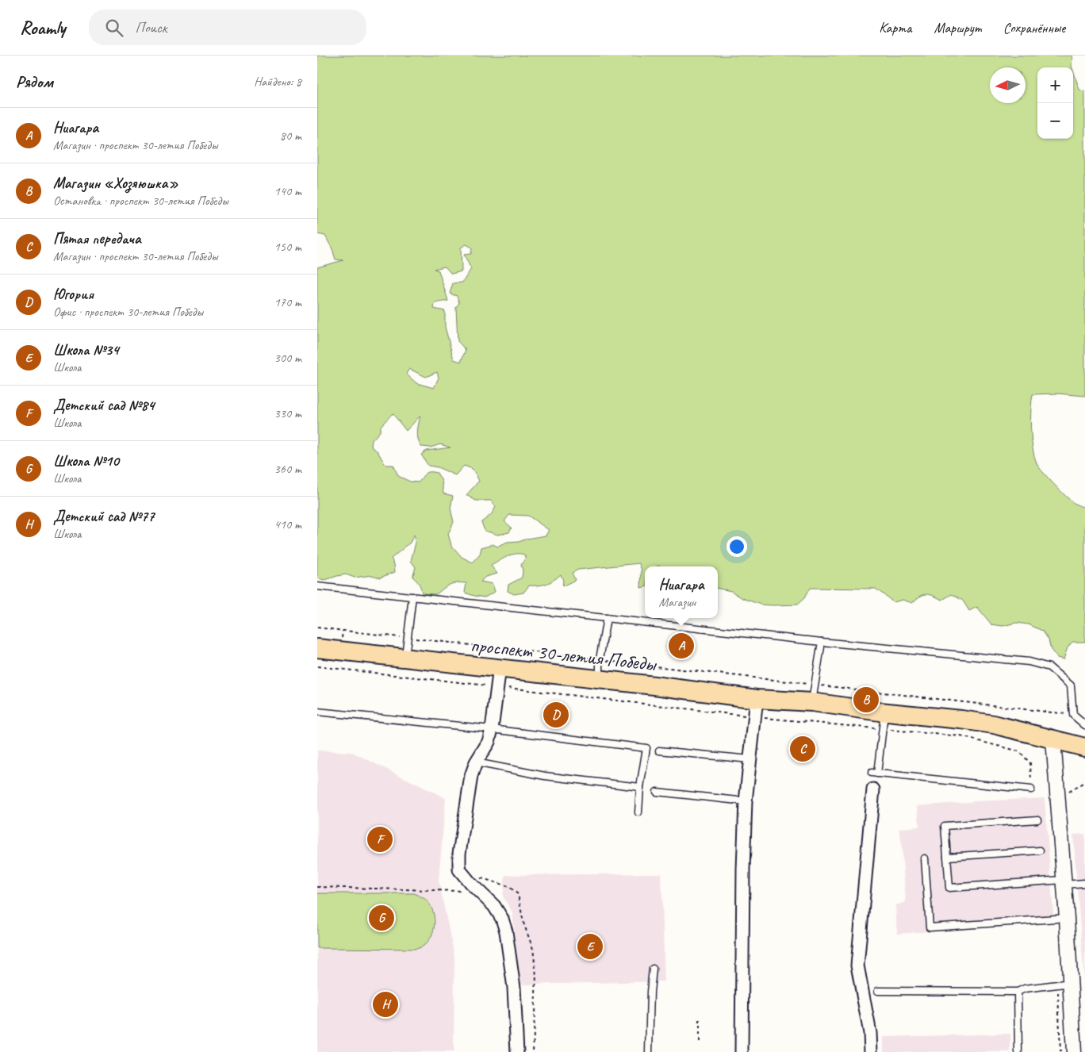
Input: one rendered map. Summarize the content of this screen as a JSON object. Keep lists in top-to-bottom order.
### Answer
{
  "streets": {
    "main road": ["проспект 30-летия Победы"]
  },
  "north": "left",
  "page": {
    "header": "Roamly",
    "search": "Поиск",
    "nav": ["Карта", "Маршрут", "Сохранённые"],
    "heading": ["Рядом", "Найдено: 8"],
    "map_buttons": ["+", "−"],
    "list": [
      {
        "mark": "A",
        "name": "Ниагара",
        "note": "Магазин · проспект 30-летия Победы",
        "value": "80 m"
      },
      {
        "mark": "B",
        "name": "Магазин «Хозяюшка»",
        "note": "Остановка · проспект 30-летия Победы",
        "value": "140 m"
      },
      {
        "mark": "C",
        "name": "Пятая передача",
        "note": "Магазин · проспект 30-летия Победы",
        "value": "150 m"
      },
      {
        "mark": "D",
        "name": "Югория",
        "note": "Офис · проспект 30-летия Победы",
        "value": "170 m"
      },
      {
        "mark": "E",
        "name": "Школа №34",
        "note": "Школа",
        "value": "300 m"
      },
      {
        "mark": "F",
        "name": "Детский сад №84",
        "note": "Школа",
        "value": "330 m"
      },
      {
        "mark": "G",
        "name": "Школа №10",
        "note": "Школа",
        "value": "360 m"
      },
      {
        "mark": "H",
        "name": "Детский сад №77",
        "note": "Школа",
        "value": "410 m"
      }
    ],
    "popup": ["Ниагара", "Магазин"],
    "pins": [
      "A",
      "B",
      "D",
      "C",
      "F",
      "G",
      "E",
      "H"
    ]
  }
}
